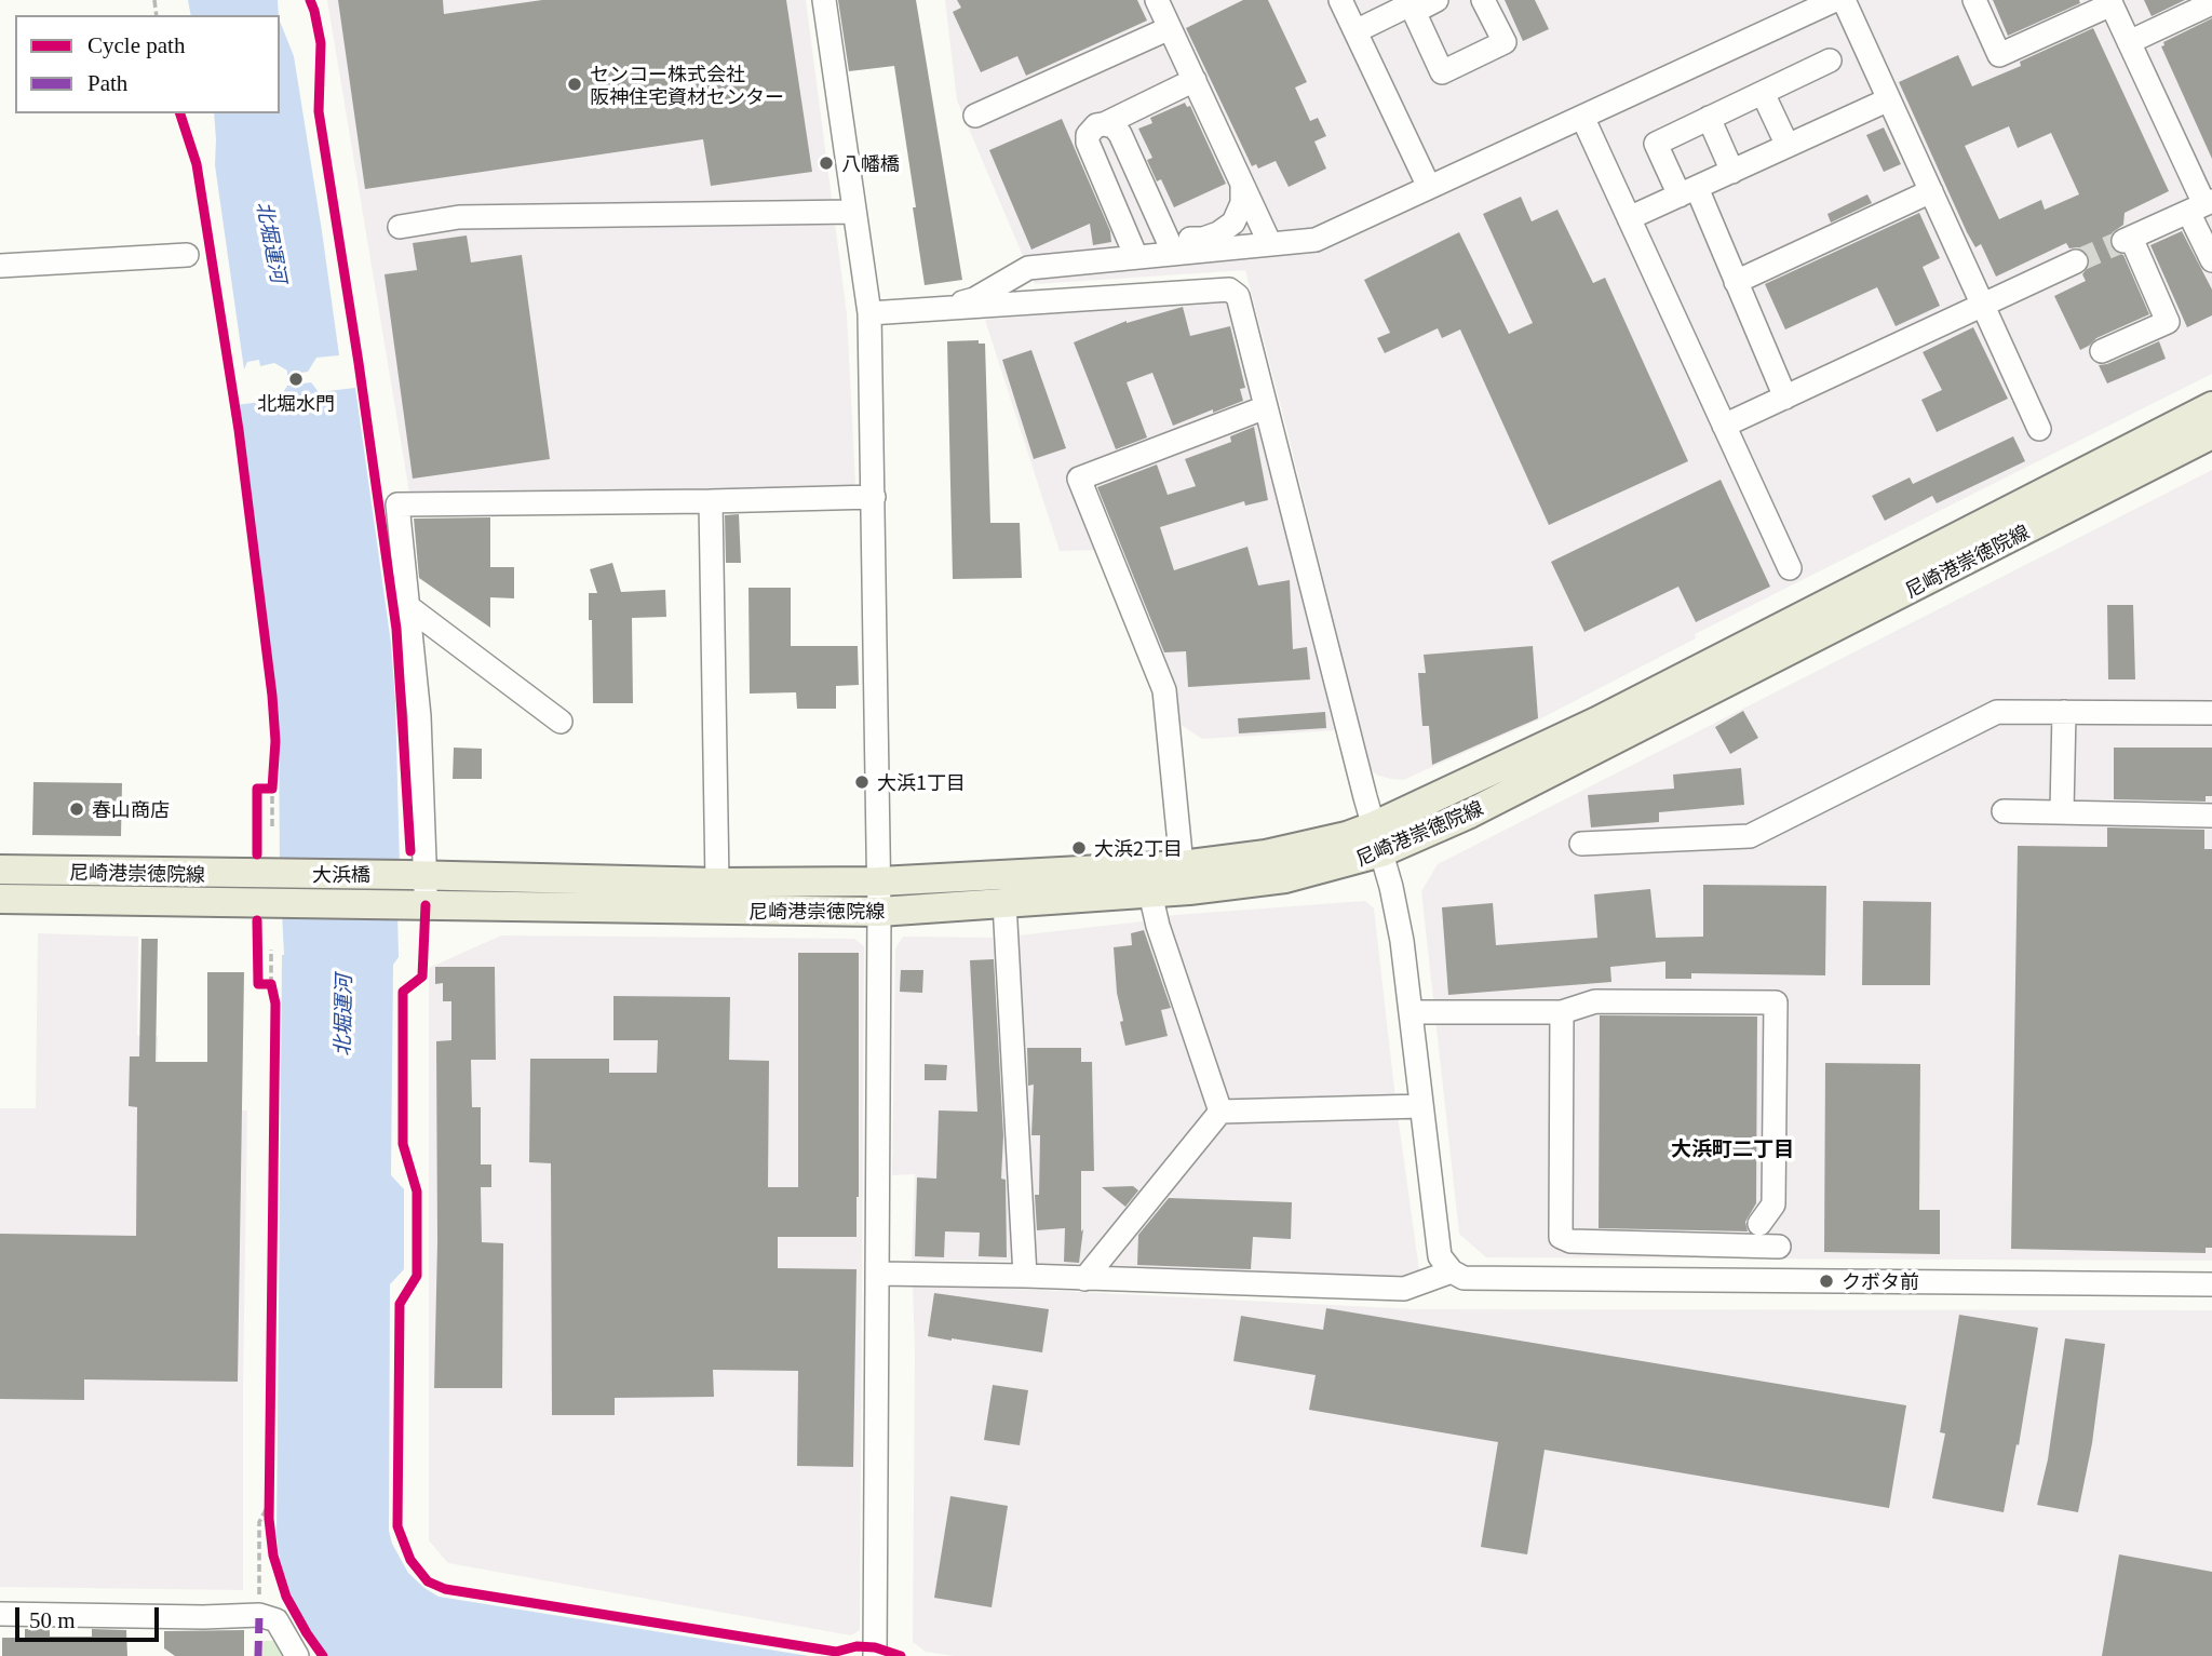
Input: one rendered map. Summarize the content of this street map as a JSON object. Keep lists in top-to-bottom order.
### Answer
{
  "streets": {
    "main road": ["尼崎港崇徳院線", "大浜橋"]
  },
  "crossings": [
    ["尼崎港崇徳院線", "大浜橋"]
  ],
  "districts": ["大浜町二丁目"],
  "water": ["北堀運河"],
  "places": [
    "センコー株式会社 阪神住宅資材センター",
    "八幡橋",
    "北堀水門",
    "大浜1丁目",
    "春山商店",
    "大浜2丁目",
    "クボタ前"
  ],
  "legend": ["Cycle path", "Path"],
  "scale_bar": "50 m"
}
